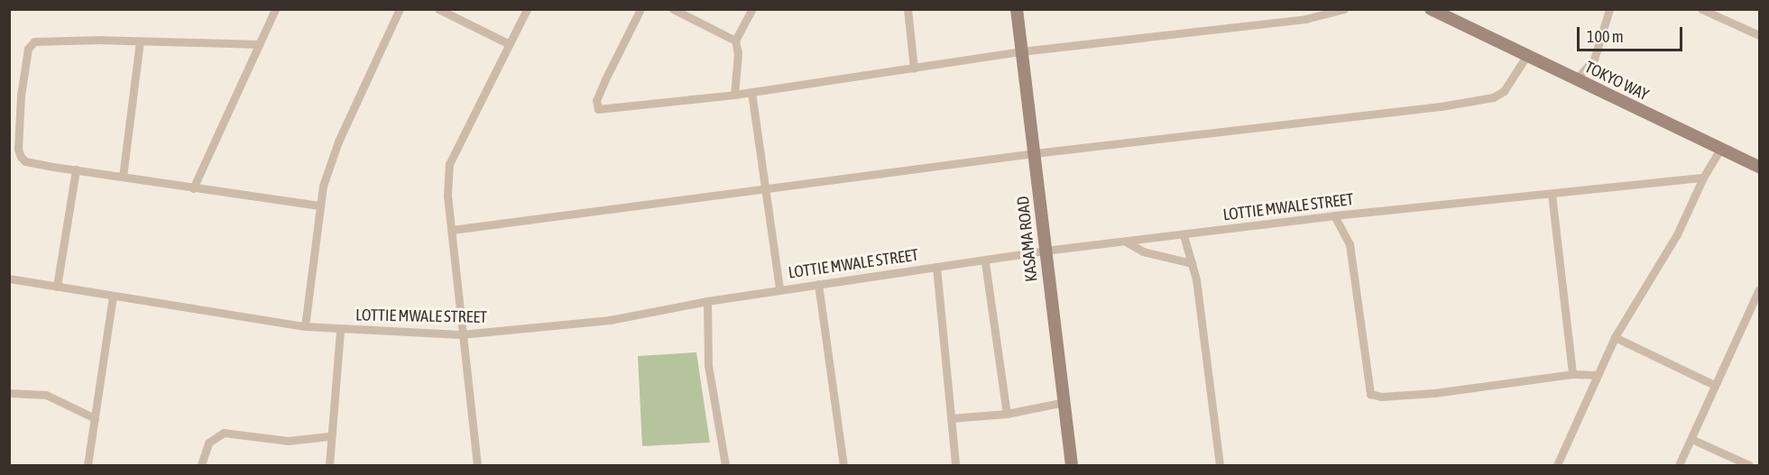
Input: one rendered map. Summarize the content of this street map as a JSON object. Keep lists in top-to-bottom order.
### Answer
{
  "streets": {
    "street": ["TOKYO WAY", "LOTTIE MWALE STREET", "KASAMA ROAD"]
  },
  "crossings": [
    ["LOTTIE MWALE STREET", "KASAMA ROAD"]
  ],
  "scale_bar": "100 m"
}
